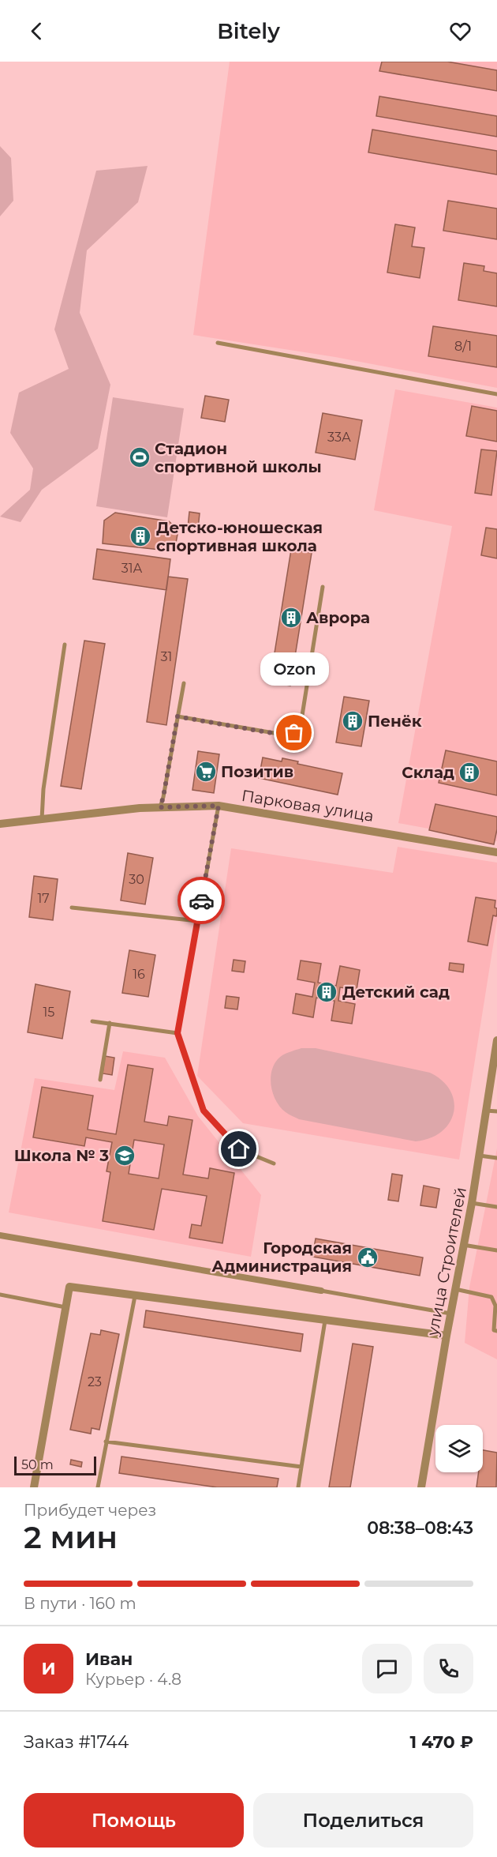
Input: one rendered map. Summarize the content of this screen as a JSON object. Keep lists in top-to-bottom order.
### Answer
{
  "streets": {
    "street": ["Парковая улица", "улица Строителей"]
  },
  "places": {
    "sports": ["Стадион спортивной школы"],
    "building": [
      "Детско-юношеская спортивная школа",
      "Аврора",
      "Пенёк",
      "Склад",
      "Детский сад"
    ],
    "other": ["Ozon"],
    "supermarket": ["Позитив"],
    "school or university": ["Школа № 3"],
    "public building": ["Городская Администрация"]
  },
  "house_numbers": [
    "8/1",
    "33А",
    "31А",
    "31",
    "30",
    "17",
    "16",
    "15",
    "23"
  ],
  "scale_bar": "50 m",
  "page": {
    "header": "Bitely",
    "bubble": "Ozon",
    "scale": "50 m",
    "heading": ["2 мин", "Прибудет через", "08:38–08:43"],
    "panel": [
      "Иван",
      "Курьер · 4.8",
      "Заказ #1744",
      "1 470 ₽"
    ],
    "bar": "В пути · 160 m",
    "round": "И",
    "buttons": ["Помощь", "Поделиться"]
  }
}
